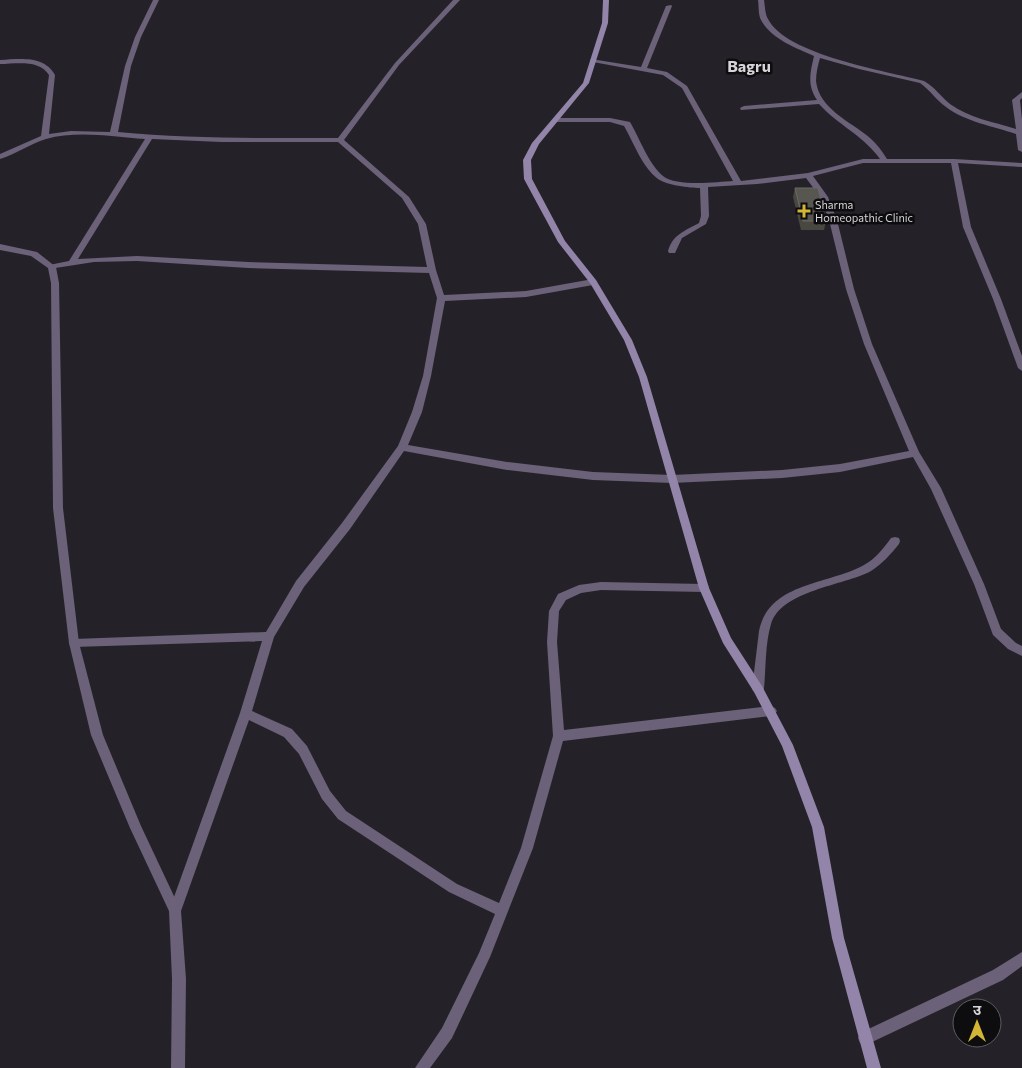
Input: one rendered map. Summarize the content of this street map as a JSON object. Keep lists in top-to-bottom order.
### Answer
{
  "districts": ["Bagru"],
  "places": {
    "health": ["Sharma Homeopathic Clinic"]
  },
  "north": "top"
}
